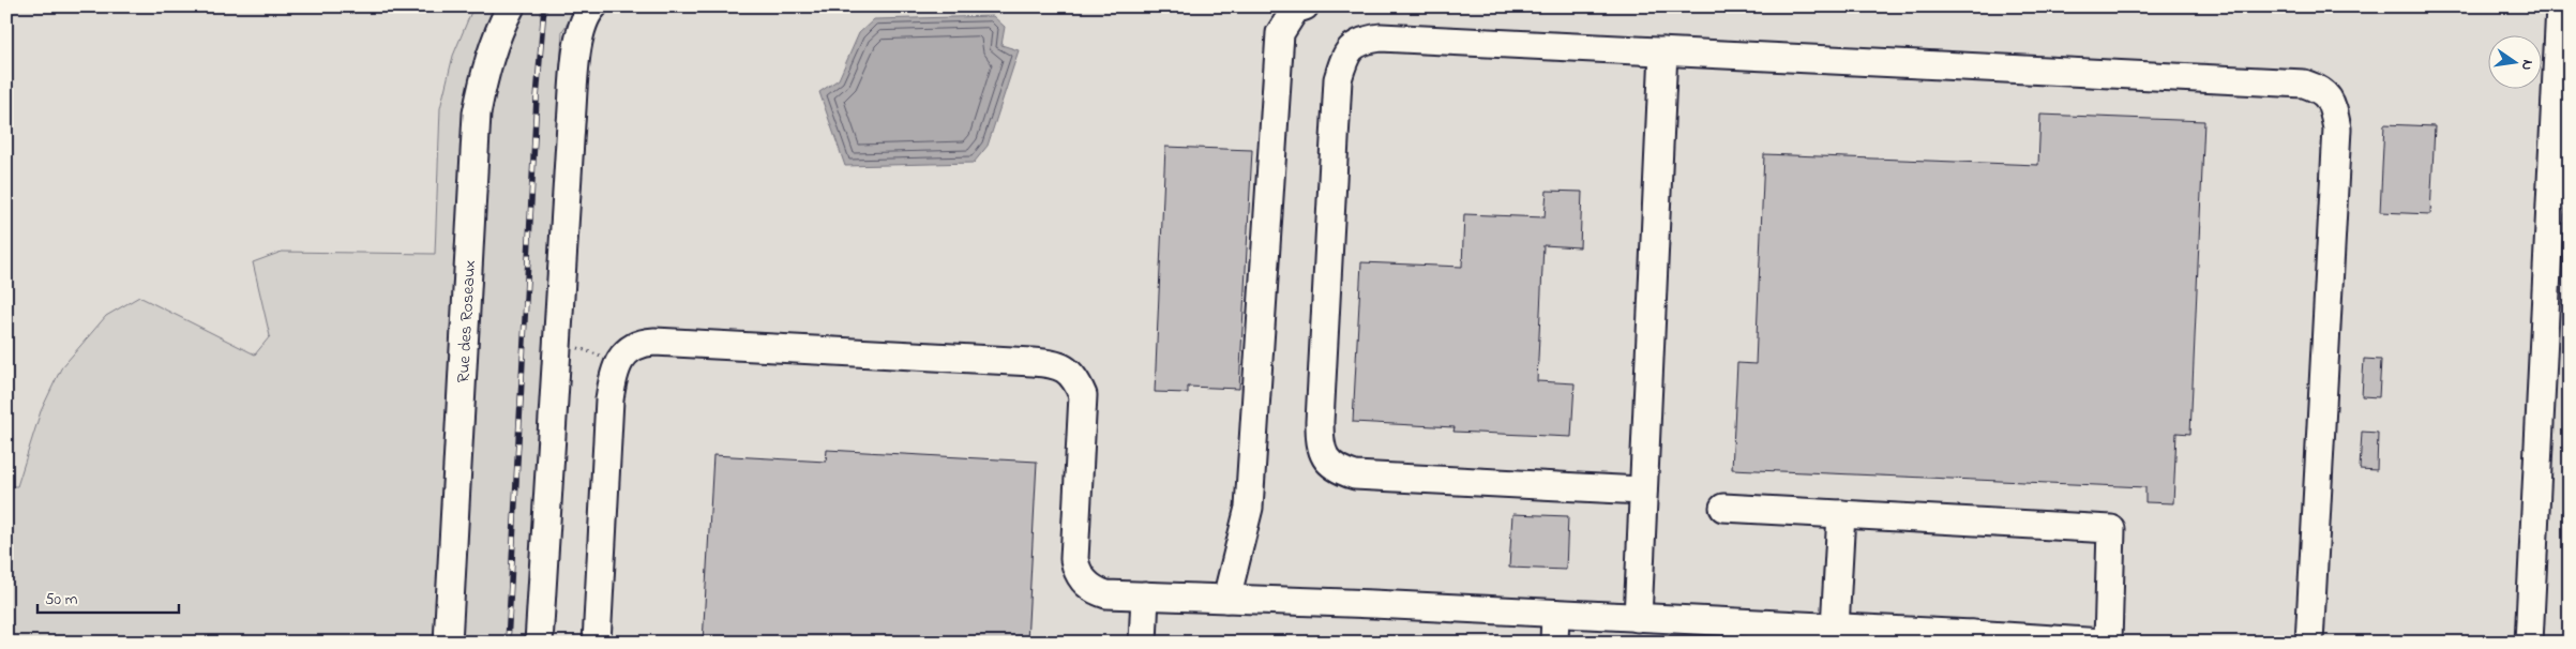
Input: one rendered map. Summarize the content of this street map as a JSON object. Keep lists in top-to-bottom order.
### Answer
{
  "streets": {
    "street": ["Rue des Roseaux"]
  },
  "scale_bar": "50 m",
  "north": "right"
}
